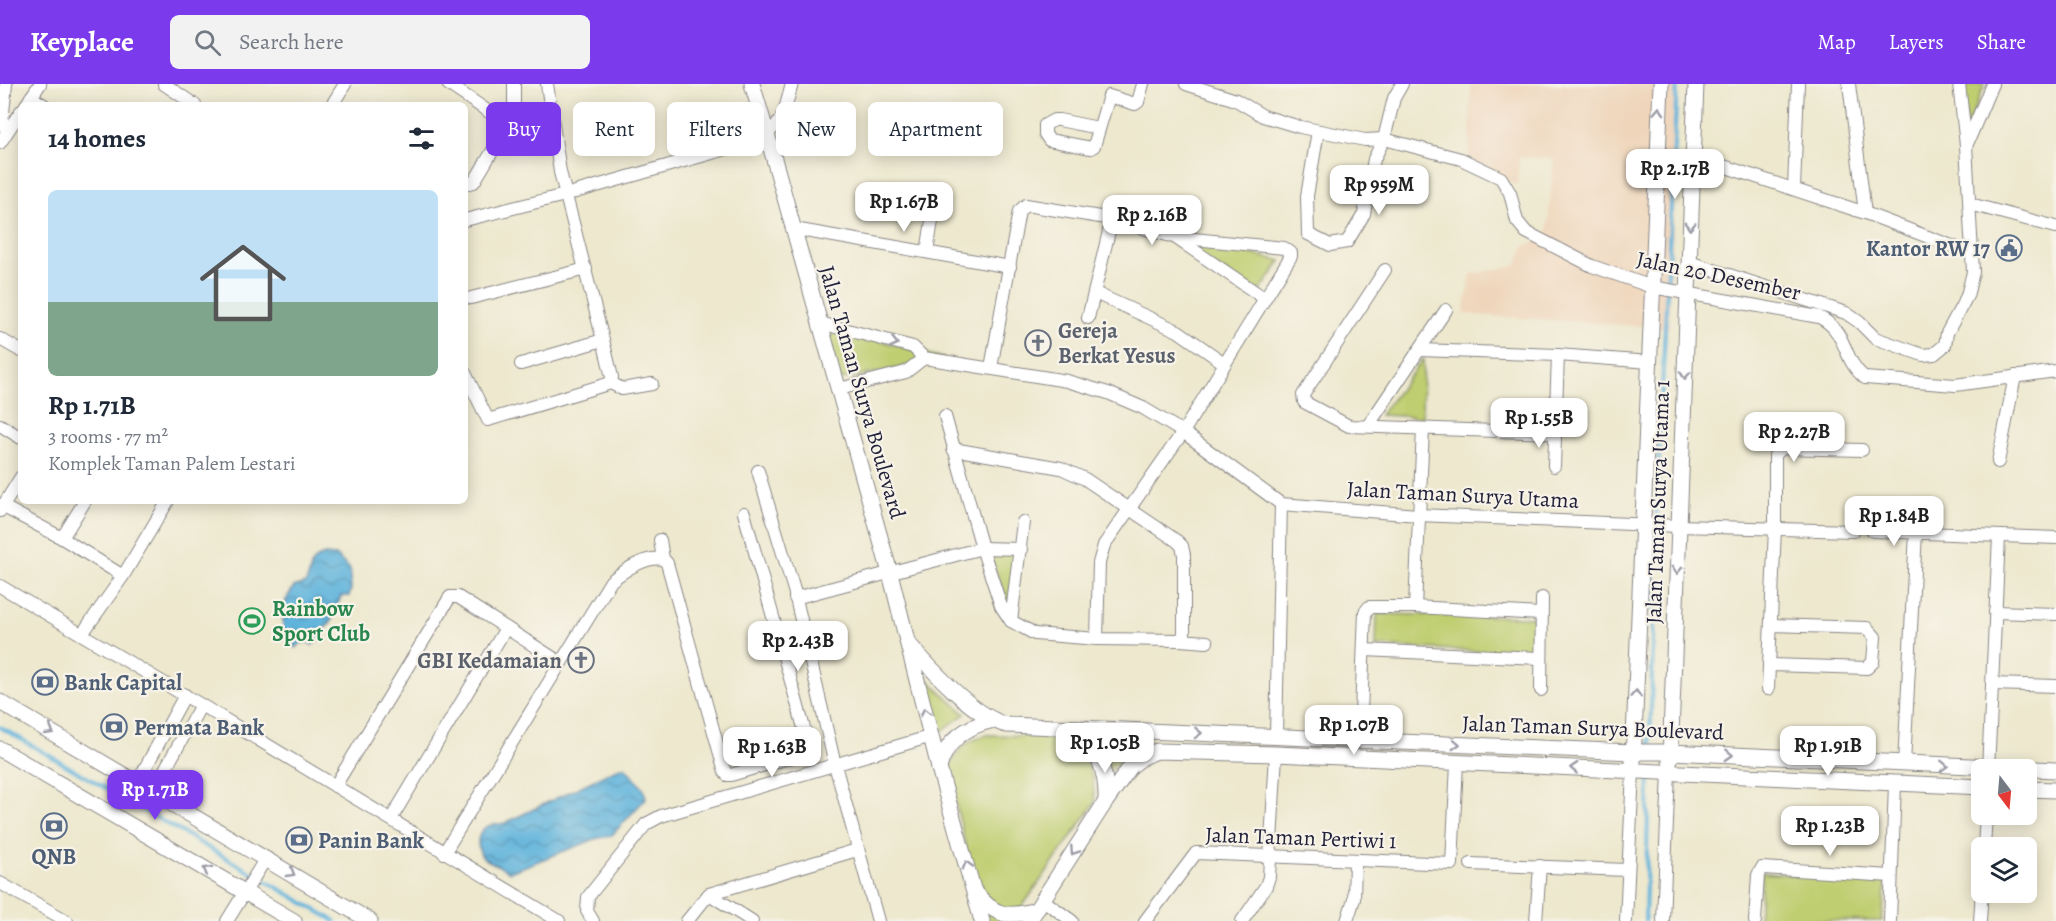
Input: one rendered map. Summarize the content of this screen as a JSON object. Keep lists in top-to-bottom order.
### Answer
{
  "streets": {
    "street": [
      "Jalan 20 Desember",
      "Jalan Taman Surya Boulevard",
      "Jalan Taman Surya Utama",
      "Jalan Taman Surya Utama 1",
      "Jalan Taman Pertiwi 1"
    ]
  },
  "crossings": [
    ["Jalan 20 Desember", "Jalan Taman Surya Utama 1"],
    ["Jalan Taman Surya Boulevard", "Jalan Taman Surya Utama 1"],
    ["Jalan Taman Surya Boulevard", "Jalan Taman Pertiwi 1"],
    ["Jalan Taman Surya Utama", "Jalan Taman Surya Utama 1"]
  ],
  "places": {
    "public building": ["Kantor RW 17"],
    "church": ["Gereja Berkat Yesus", "GBI Kedamaian"],
    "sports": ["Rainbow Sport Club"],
    "bank": [
      "Bank Capital",
      "Permata Bank",
      "QNB",
      "Panin Bank"
    ]
  },
  "north": "bottom",
  "page": {
    "header": "Keyplace",
    "search": "Search here",
    "nav": ["Map", "Layers", "Share"],
    "chip": [
      "Buy",
      "Rent",
      "Filters",
      "New",
      "Apartment"
    ],
    "heading": "14 homes",
    "price": [
      "Rp 2.17B",
      "Rp 959M",
      "Rp 1.67B",
      "Rp 2.16B",
      "Rp 1.55B",
      "Rp 2.27B",
      "Rp 1.84B",
      "Rp 2.43B",
      "Rp 1.07B",
      "Rp 1.05B",
      "Rp 1.91B",
      "Rp 1.63B",
      "Rp 1.71B",
      "Rp 1.23B"
    ],
    "list": [
      {
        "name": "Rp 1.71B",
        "note": "3 rooms · 77 m² · Komplek Taman Palem Lestari"
      }
    ]
  }
}
